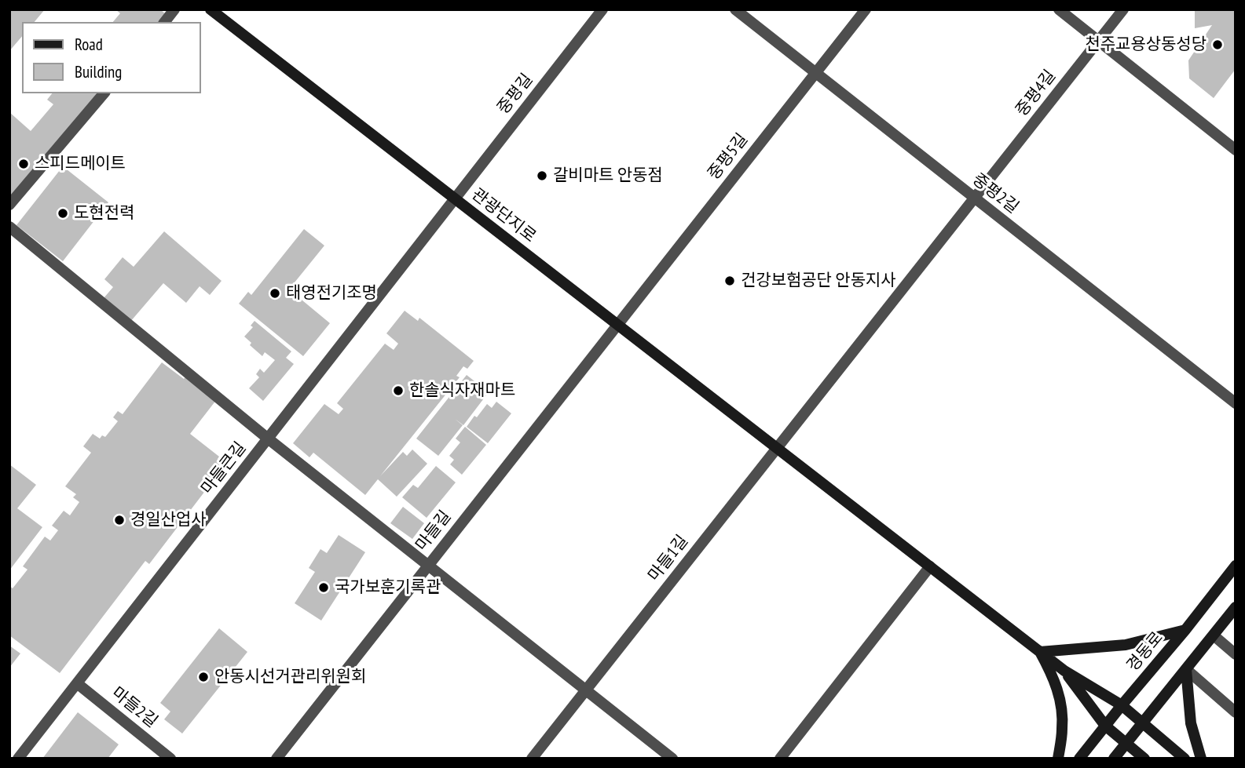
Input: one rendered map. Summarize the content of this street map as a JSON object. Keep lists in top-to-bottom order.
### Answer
{
  "streets": {
    "street": [
      "중평4길",
      "중평길",
      "중평5길",
      "중평2길",
      "관광단지로",
      "마들큰길",
      "마들길",
      "마들1길",
      "경동로",
      "마들2길"
    ]
  },
  "crossings": [
    ["중평4길", "중평2길"],
    ["중평4길", "관광단지로"],
    ["중평4길", "마들1길"],
    ["중평길", "관광단지로"],
    ["중평길", "마들큰길"],
    ["중평5길", "중평2길"],
    ["중평5길", "관광단지로"],
    ["중평5길", "마들길"],
    ["관광단지로", "마들큰길"],
    ["관광단지로", "마들길"],
    ["관광단지로", "마들1길"],
    ["마들큰길", "마들2길"]
  ],
  "places": [
    "천주교용상동성당",
    "스피드메이트",
    "갈비마트 안동점",
    "도현전력",
    "건강보험공단 안동지사",
    "태영전기조명",
    "한솔식자재마트",
    "경일산업사",
    "국가보훈기록관",
    "안동시선거관리위원회"
  ],
  "legend": ["Road", "Building"]
}
